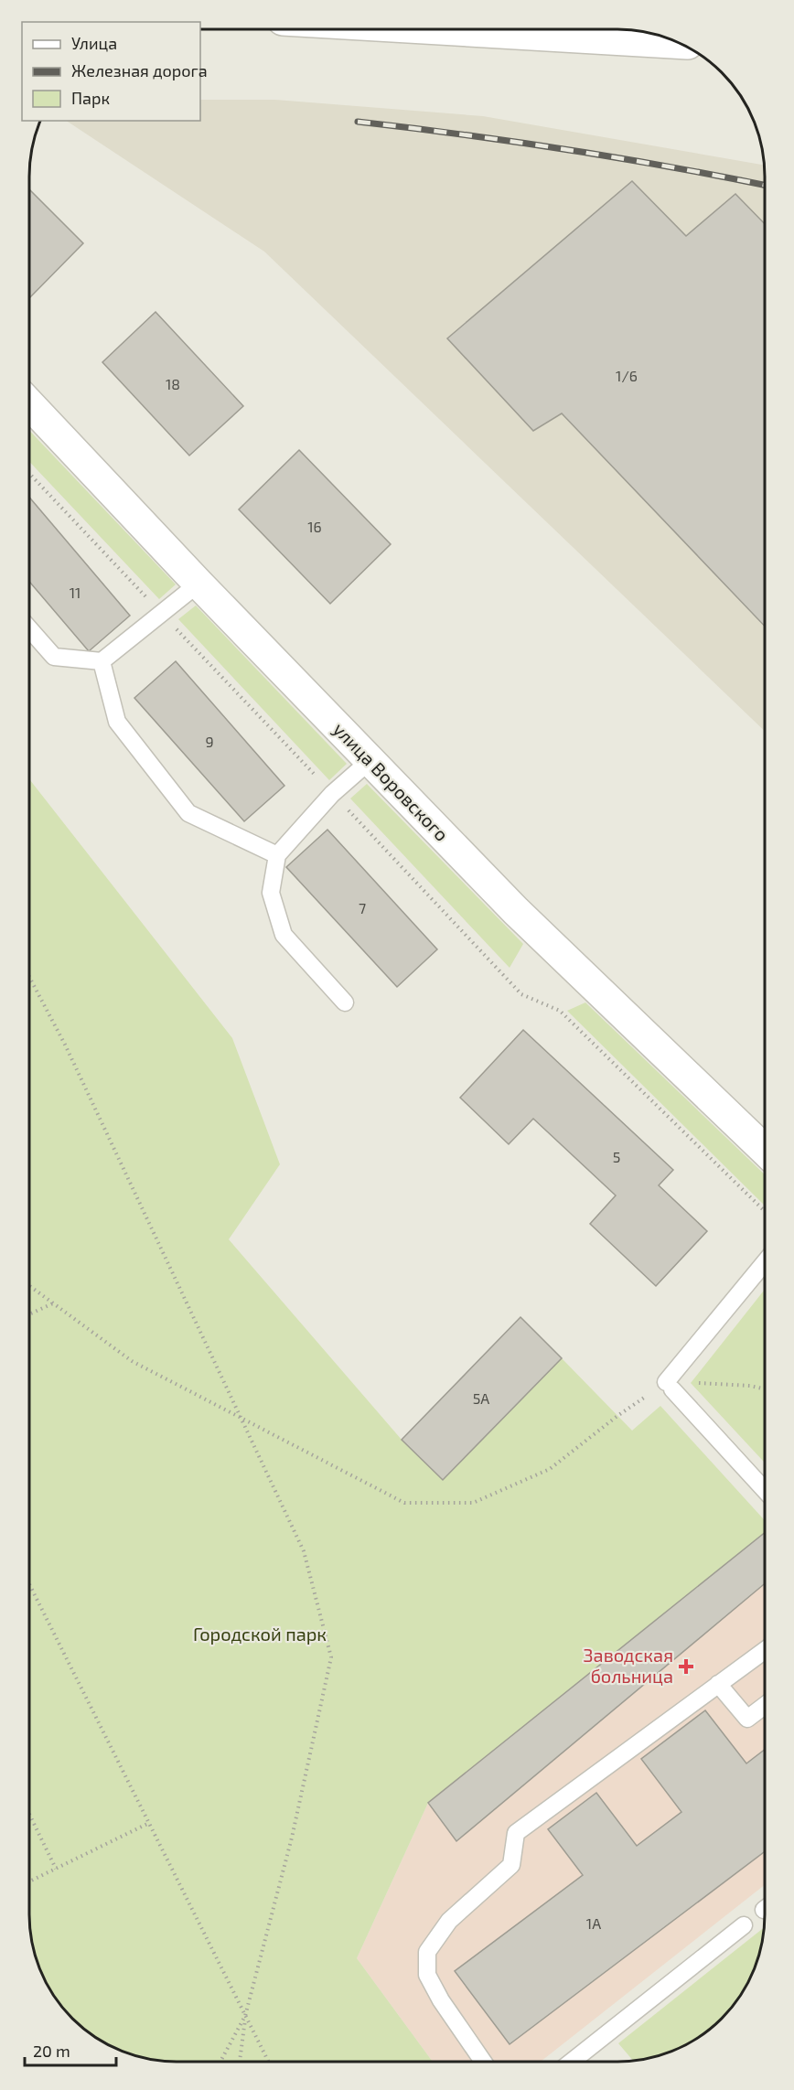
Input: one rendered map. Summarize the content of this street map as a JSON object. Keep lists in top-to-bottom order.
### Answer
{
  "streets": {
    "street": ["улица Воровского"]
  },
  "parks": ["Городской парк"],
  "places": {
    "health": ["Заводская больница"]
  },
  "house_numbers": [
    "1/6",
    "18",
    "16",
    "11",
    "9",
    "7",
    "5",
    "5А",
    "1А"
  ],
  "legend": ["Улица", "Железная дорога", "Парк"],
  "scale_bar": "20 m"
}
